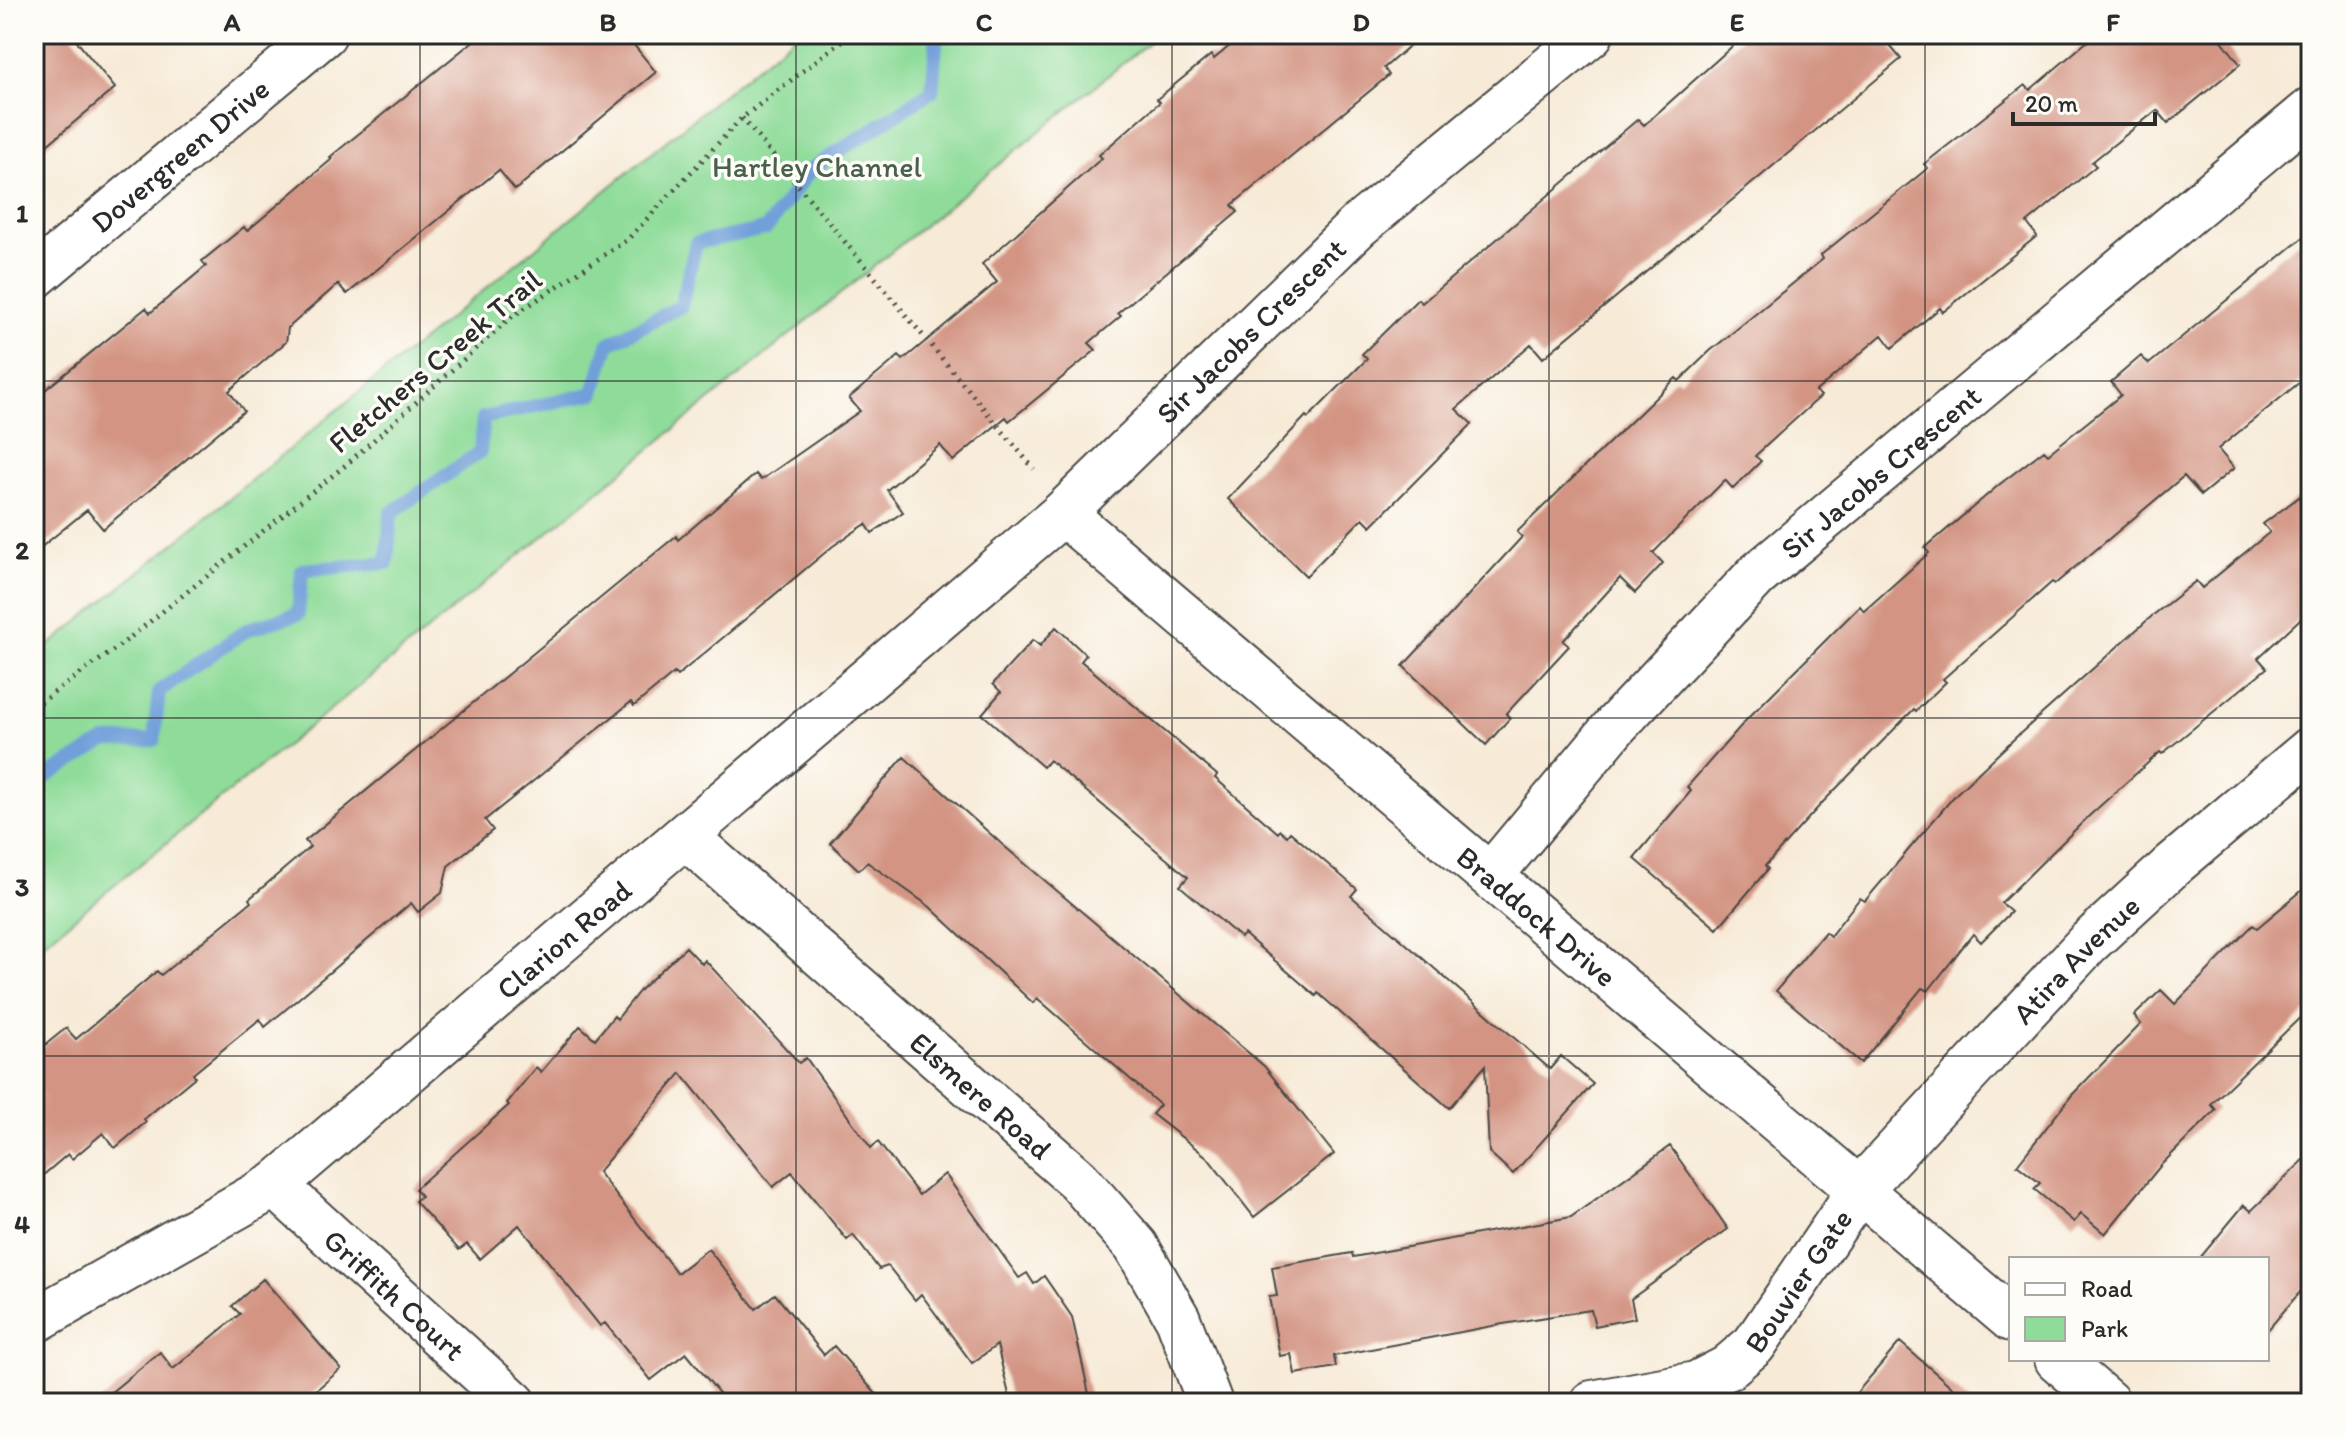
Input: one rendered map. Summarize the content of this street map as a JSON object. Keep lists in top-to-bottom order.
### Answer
{
  "streets": {
    "street": [
      "Dovergreen Drive",
      "Sir Jacobs Crescent",
      "Braddock Drive",
      "Clarion Road",
      "Atira Avenue",
      "Elsmere Road",
      "Bouvier Gate",
      "Griffith Court"
    ],
    "path": ["Fletchers Creek Trail"]
  },
  "crossings": [
    ["Sir Jacobs Crescent", "Braddock Drive"],
    ["Sir Jacobs Crescent", "Clarion Road"],
    ["Braddock Drive", "Clarion Road"],
    ["Braddock Drive", "Atira Avenue"],
    ["Braddock Drive", "Bouvier Gate"],
    ["Clarion Road", "Elsmere Road"],
    ["Clarion Road", "Griffith Court"],
    ["Atira Avenue", "Bouvier Gate"]
  ],
  "parks": ["Hartley Channel"],
  "legend": ["Road", "Park"],
  "scale_bar": "20 m",
  "grid": {
    "columns": [
      "A",
      "B",
      "C",
      "D",
      "E",
      "F"
    ],
    "rows": [
      "1",
      "2",
      "3",
      "4"
    ]
  }
}
